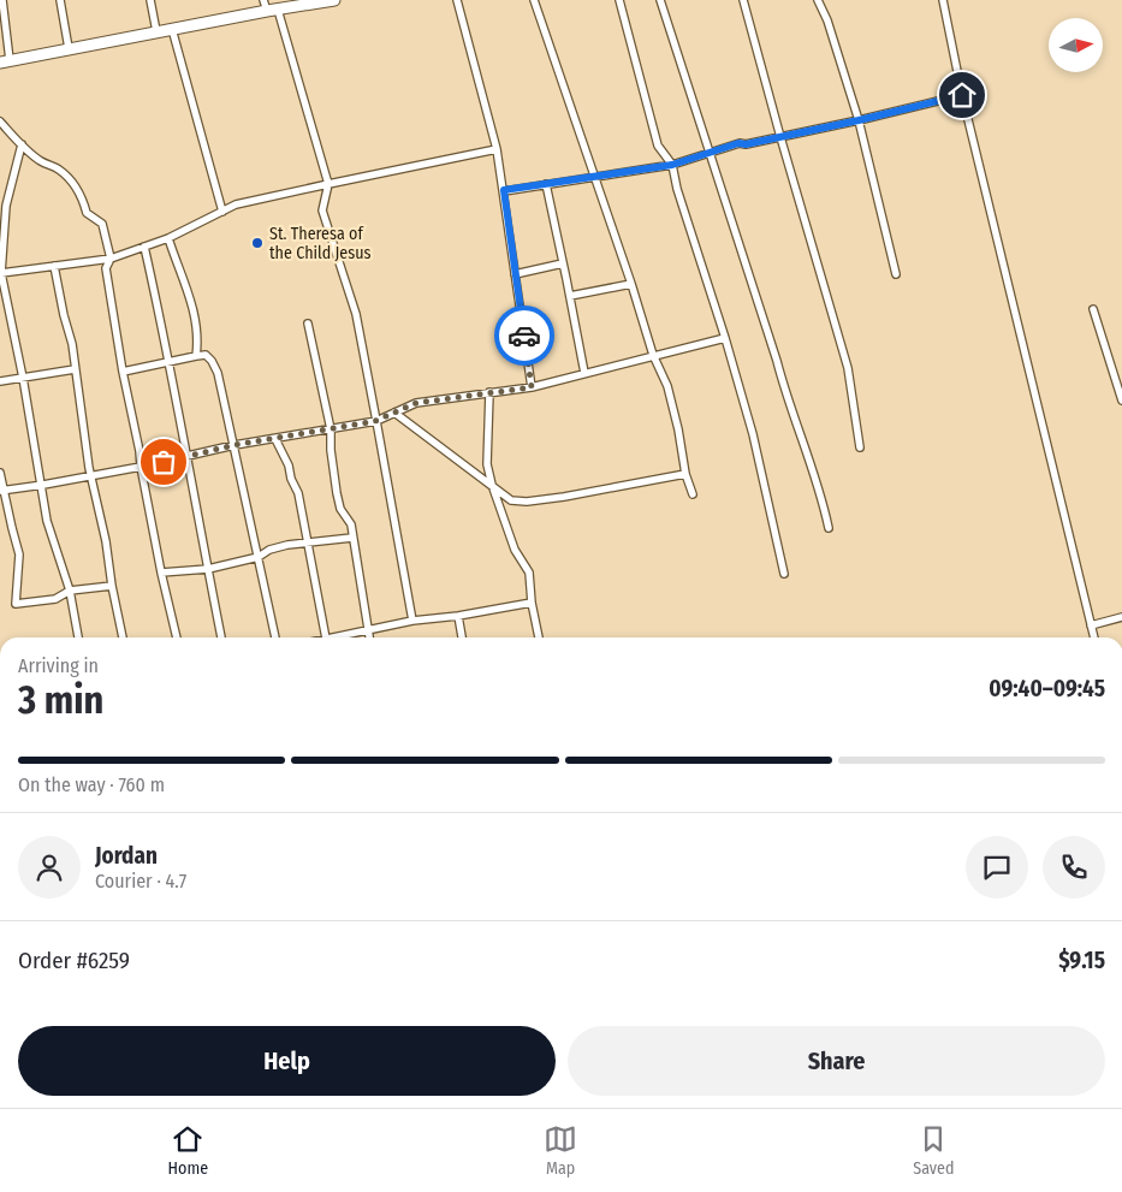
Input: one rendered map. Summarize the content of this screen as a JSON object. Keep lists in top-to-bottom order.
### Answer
{
  "places": ["St. Theresa of the Child Jesus"],
  "north": "right",
  "page": {
    "heading": ["3 min", "Arriving in", "09:40–09:45"],
    "panel": [
      "Jordan",
      "Courier · 4.7",
      "Order #6259",
      "$9.15"
    ],
    "bar": "On the way · 760 m",
    "buttons": ["Help", "Share"],
    "tabs": ["Home", "Map", "Saved"]
  }
}
